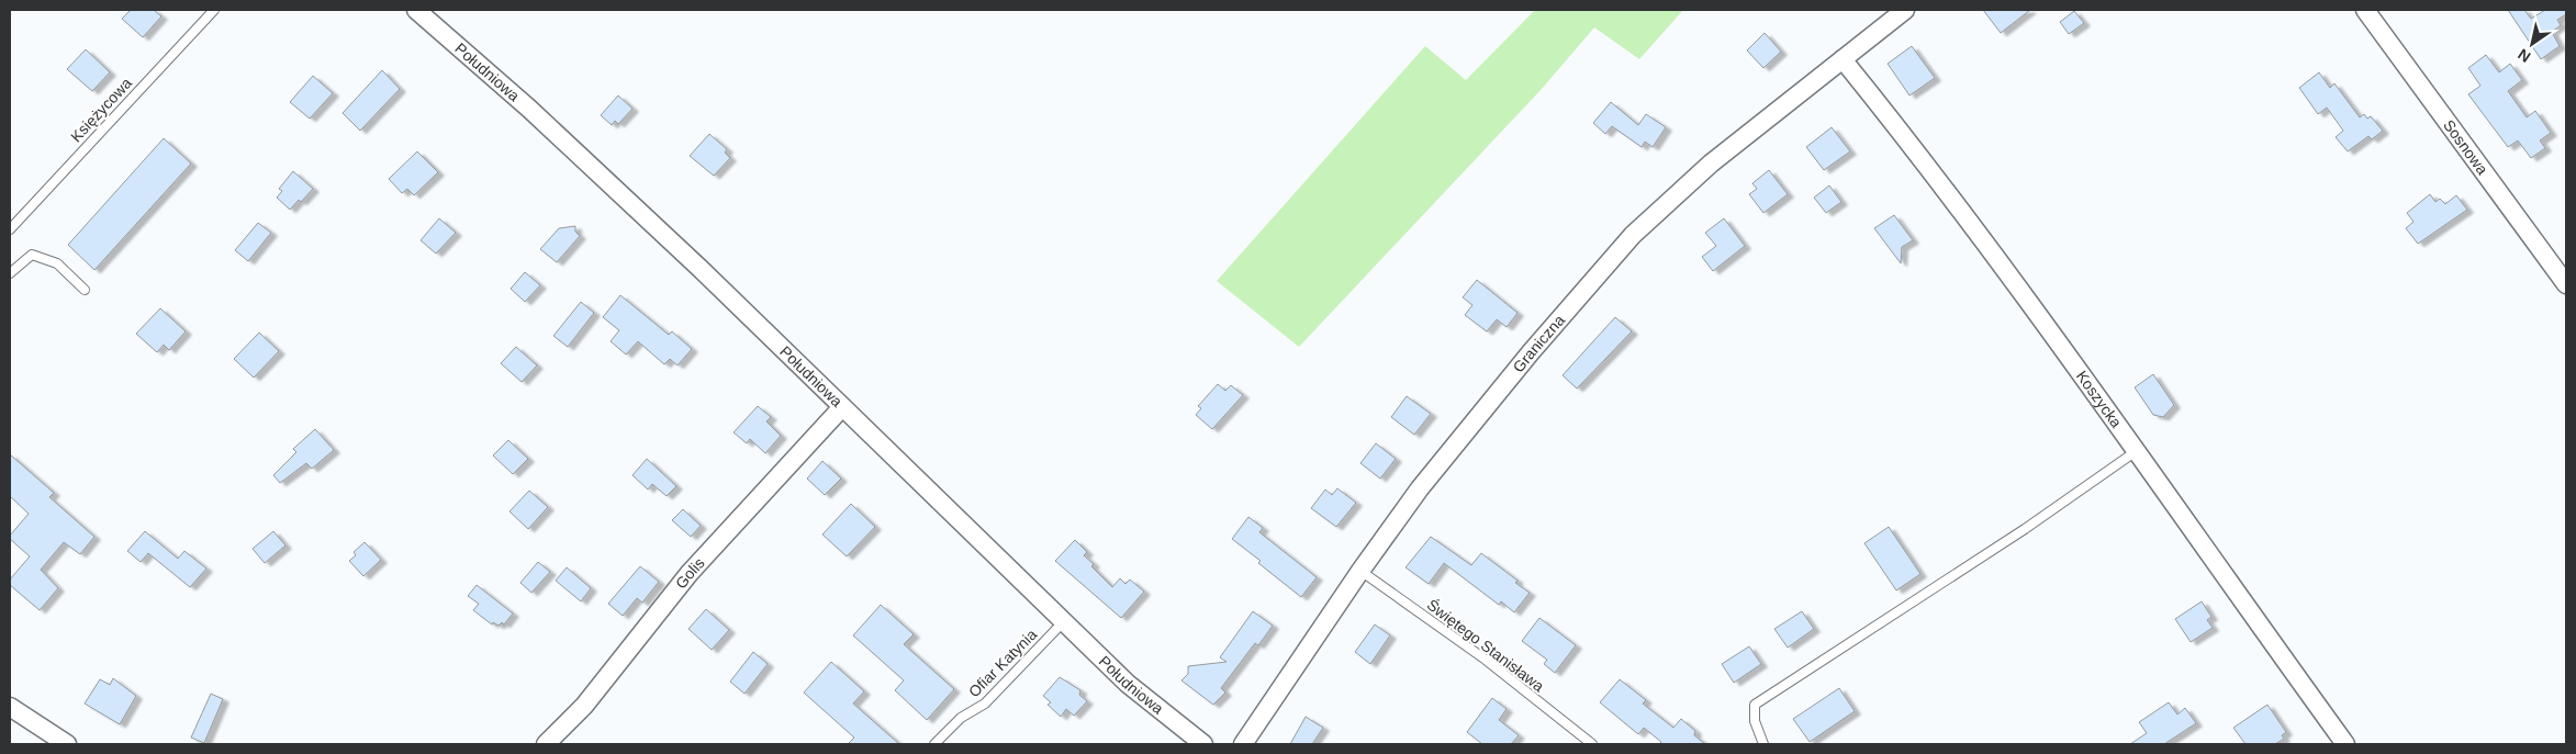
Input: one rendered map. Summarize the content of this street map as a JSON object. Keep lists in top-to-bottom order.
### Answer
{
  "streets": {
    "street": [
      "Południowa",
      "Sosnowa",
      "Graniczna",
      "Koszycka",
      "Golis"
    ],
    "lane": ["Księżycowa", "Świętego Stanisława", "Ofiar Katynia"]
  },
  "crossings": [
    ["Południowa", "Golis"],
    ["Południowa", "Ofiar Katynia"],
    ["Graniczna", "Koszycka"],
    ["Graniczna", "Świętego Stanisława"]
  ],
  "north": "bottom left"
}
